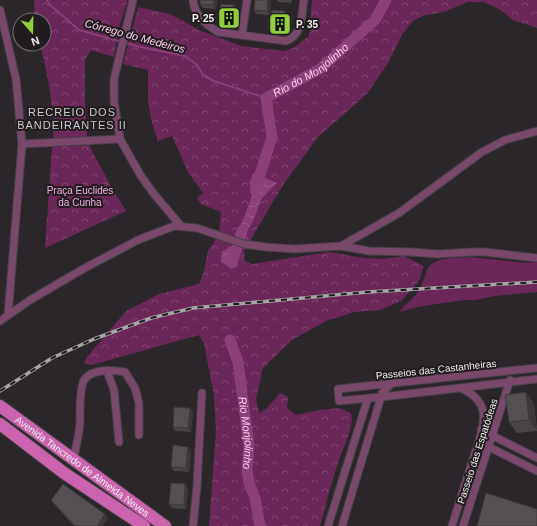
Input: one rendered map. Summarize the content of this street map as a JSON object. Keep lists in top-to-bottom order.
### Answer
{
  "streets": {
    "main road": ["Avenida Tancredo de Almeida Neves"],
    "street": ["Passeios das Castanheiras", "Passeio das Espatódeas"]
  },
  "districts": ["RECREIO DOS BANDEIRANTES II"],
  "water": ["Córrego do Medeiros", "Rio do Monjolinho", "Rio Monjolinho"],
  "parks": ["Praça Euclides da Cunha"],
  "places": {
    "building": ["P. 25", "P. 35"]
  },
  "north": "bottom"
}
